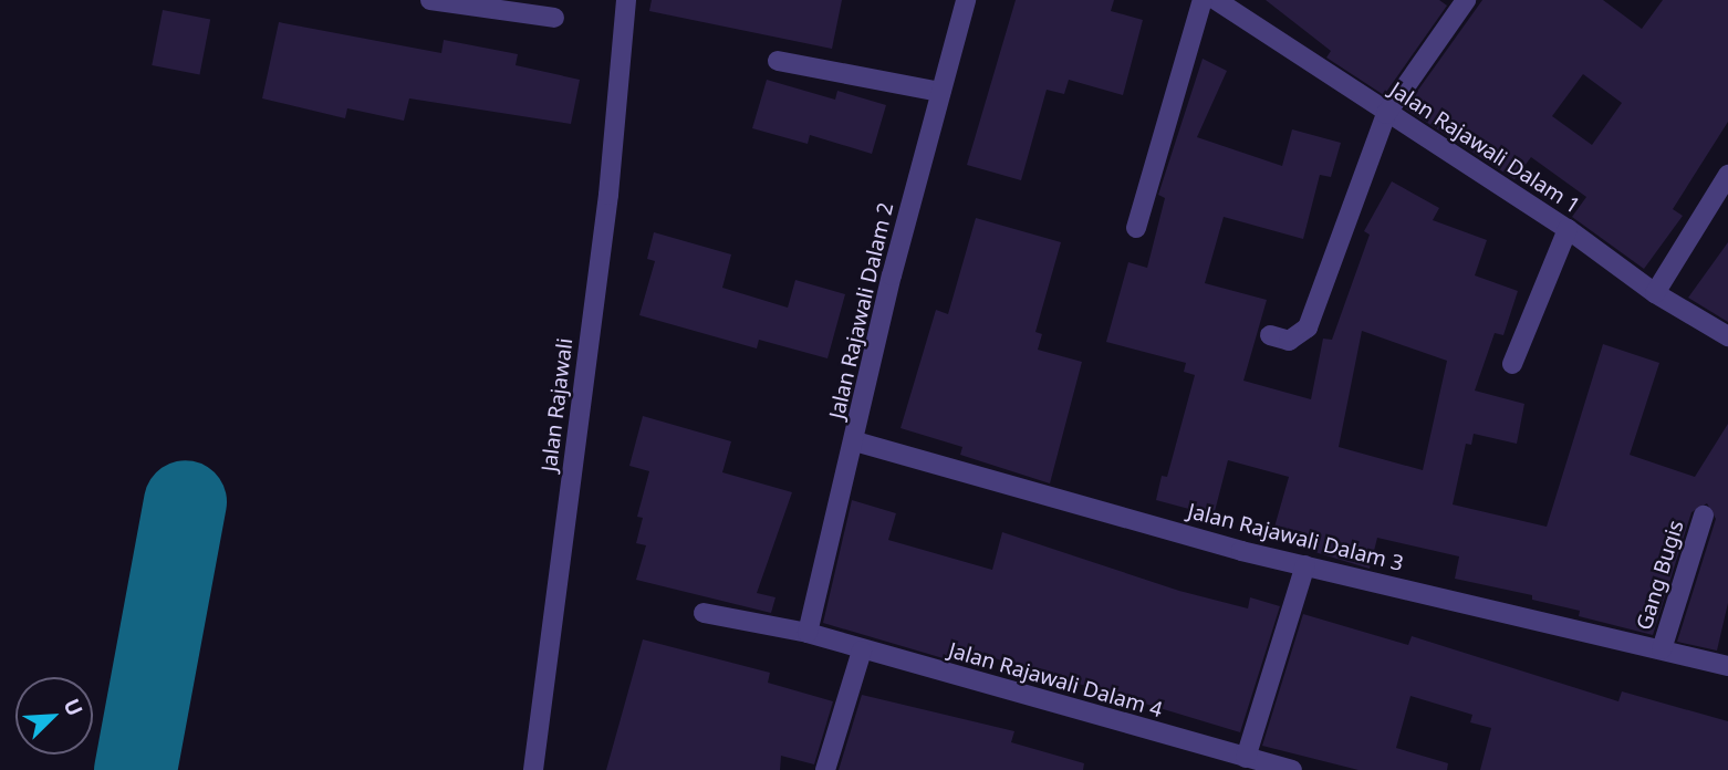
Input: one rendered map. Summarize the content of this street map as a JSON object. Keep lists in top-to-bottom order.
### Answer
{
  "streets": {
    "street": [
      "Jalan Rajawali Dalam 1",
      "Jalan Rajawali Dalam 2",
      "Jalan Rajawali",
      "Jalan Rajawali Dalam 3",
      "Gang Bugis",
      "Jalan Rajawali Dalam 4"
    ]
  },
  "crossings": [
    ["Jalan Rajawali Dalam 2", "Jalan Rajawali Dalam 3"],
    ["Jalan Rajawali Dalam 2", "Jalan Rajawali Dalam 4"],
    ["Jalan Rajawali Dalam 3", "Gang Bugis"]
  ],
  "north": "top right"
}
